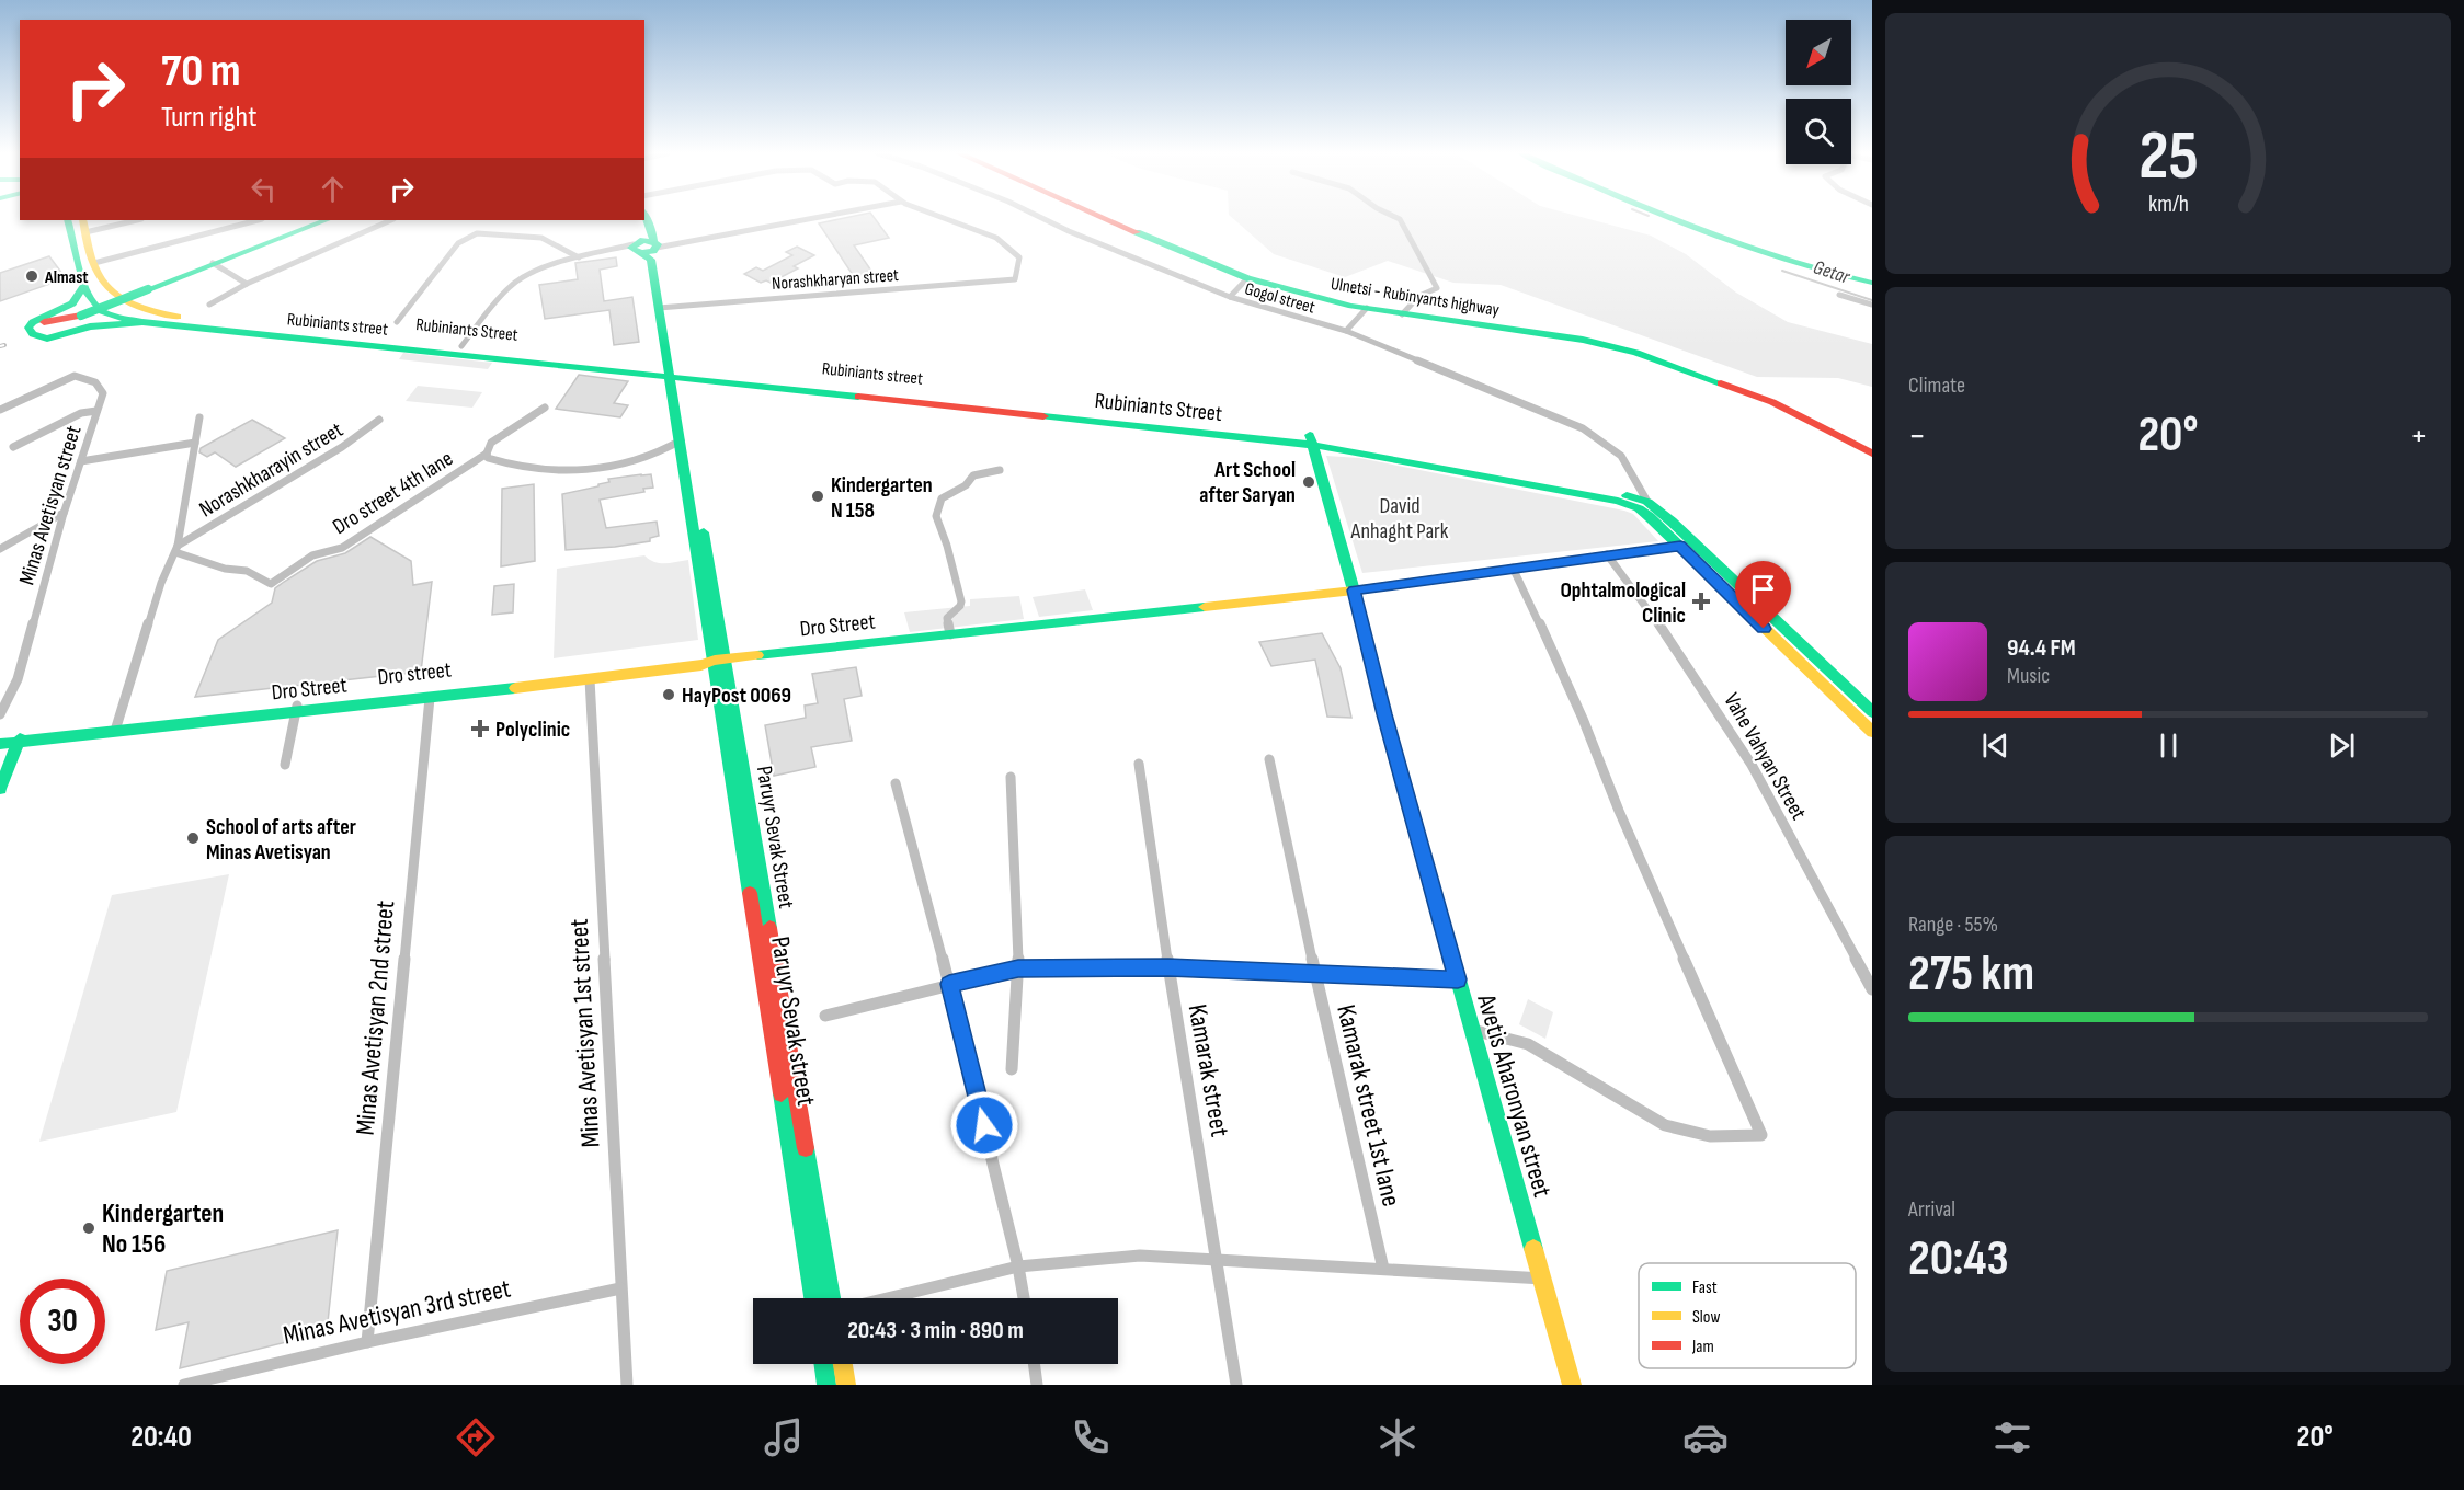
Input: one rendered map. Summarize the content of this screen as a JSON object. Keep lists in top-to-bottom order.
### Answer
{
  "streets": {
    "main road": [
      "Ulnetsi - Rubinyants highway",
      "Rubiniants street",
      "Rubiniants Street",
      "Dro Street",
      "Dro street",
      "Paruyr Sevak Street",
      "Paruyr Sevak street",
      "Avetis Aharonyan street"
    ],
    "street": [
      "Norashkharyan street",
      "Gogol street",
      "Norashkharayin street",
      "Dro street 4th lane",
      "Minas Avetisyan street",
      "Vahe Vahyan Street",
      "Minas Avetisyan 2nd street",
      "Minas Avetisyan 1st street",
      "Kamarak street",
      "Kamarak street 1st lane",
      "Minas Avetisyan 3rd street"
    ]
  },
  "crossings": [
    ["Norashkharyan street", "Paruyr Sevak Street"],
    ["Gogol street", "Rubiniants Street"],
    ["Rubiniants street", "Rubiniants Street"],
    ["Rubiniants street", "Paruyr Sevak Street"],
    ["Rubiniants Street", "Paruyr Sevak Street"],
    ["Norashkharayin street", "Dro street 4th lane"],
    ["Dro Street", "Dro street"],
    ["Dro Street", "Vahe Vahyan Street"],
    ["Dro Street", "Paruyr Sevak Street"],
    ["Dro Street", "Minas Avetisyan 2nd street"],
    ["Dro Street", "Paruyr Sevak street"],
    ["Dro Street", "Minas Avetisyan 1st street"],
    ["Dro Street", "Avetis Aharonyan street"],
    ["Dro street", "Paruyr Sevak Street"],
    ["Dro street", "Paruyr Sevak street"],
    ["Paruyr Sevak Street", "Paruyr Sevak street"],
    ["Minas Avetisyan 2nd street", "Minas Avetisyan 3rd street"],
    ["Minas Avetisyan 1st street", "Minas Avetisyan 3rd street"]
  ],
  "water": ["Getar"],
  "parks": ["David Anhaght Park"],
  "places": {
    "other": [
      "Almast",
      "Art School after Saryan",
      "Kindergarten N 158",
      "HayPost 0069",
      "School of arts after Minas Avetisyan",
      "Kindergarten No 156"
    ],
    "health": ["Ophtalmological Clinic", "Polyclinic"]
  },
  "legend": ["Fast", "Slow", "Jam"],
  "north": "bottom left",
  "page": {
    "turn": ["70 m", "Turn right"],
    "tile": [
      "Climate",
      ["Range · 55%", "275 km"],
      ["Arrival", "20:43"]
    ],
    "heat": ["−", "20°", "+"],
    "song": ["94.4 FM", "Music"],
    "limit": "30",
    "trip": "20:43 · 3 min · 890 m",
    "tabs": ["20:40", "20°"],
    "gauge": ["25", "km/h"]
  }
}
